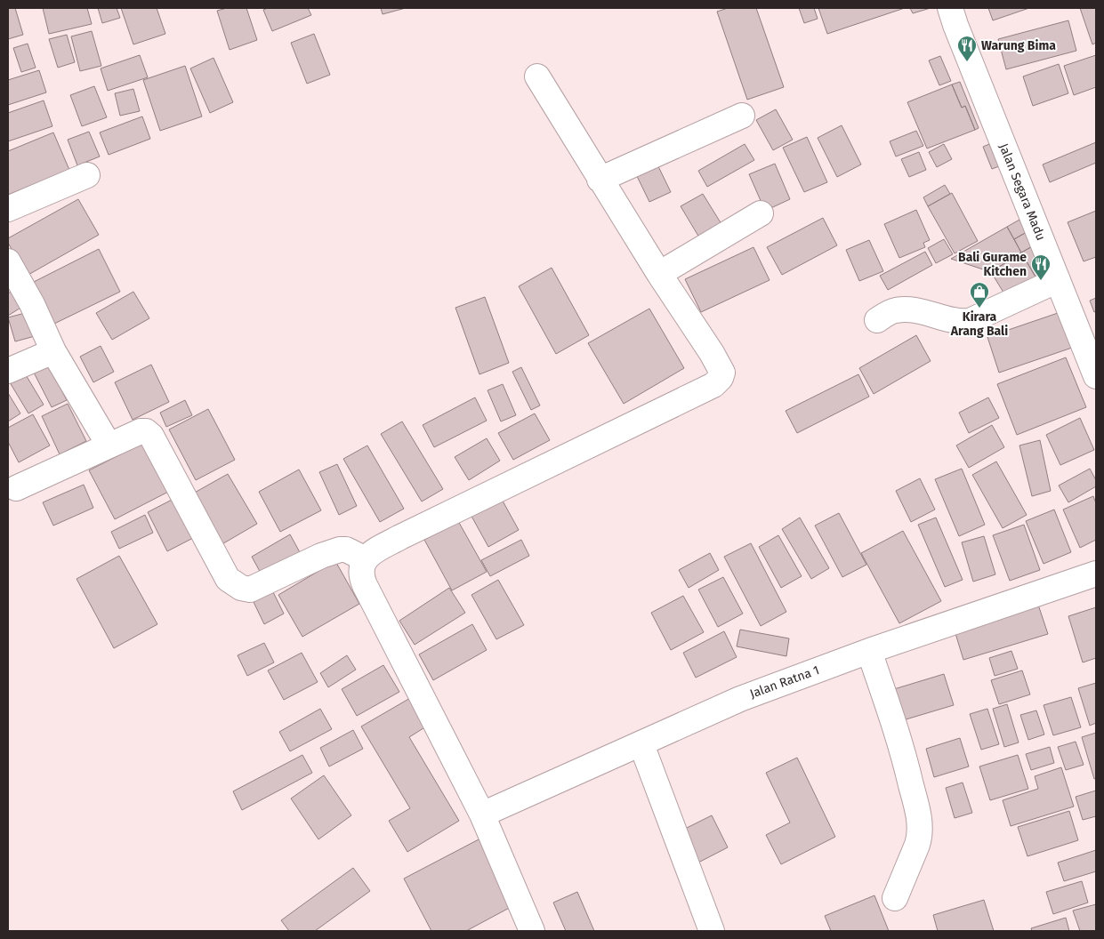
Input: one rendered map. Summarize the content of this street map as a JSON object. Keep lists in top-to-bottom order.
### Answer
{
  "streets": {
    "street": ["Jalan Segara Madu", "Jalan Ratna 1"]
  },
  "places": {
    "restaurant": ["Warung Bima", "Bali Gurame Kitchen"],
    "shop": ["Kirara Arang Bali"]
  }
}
